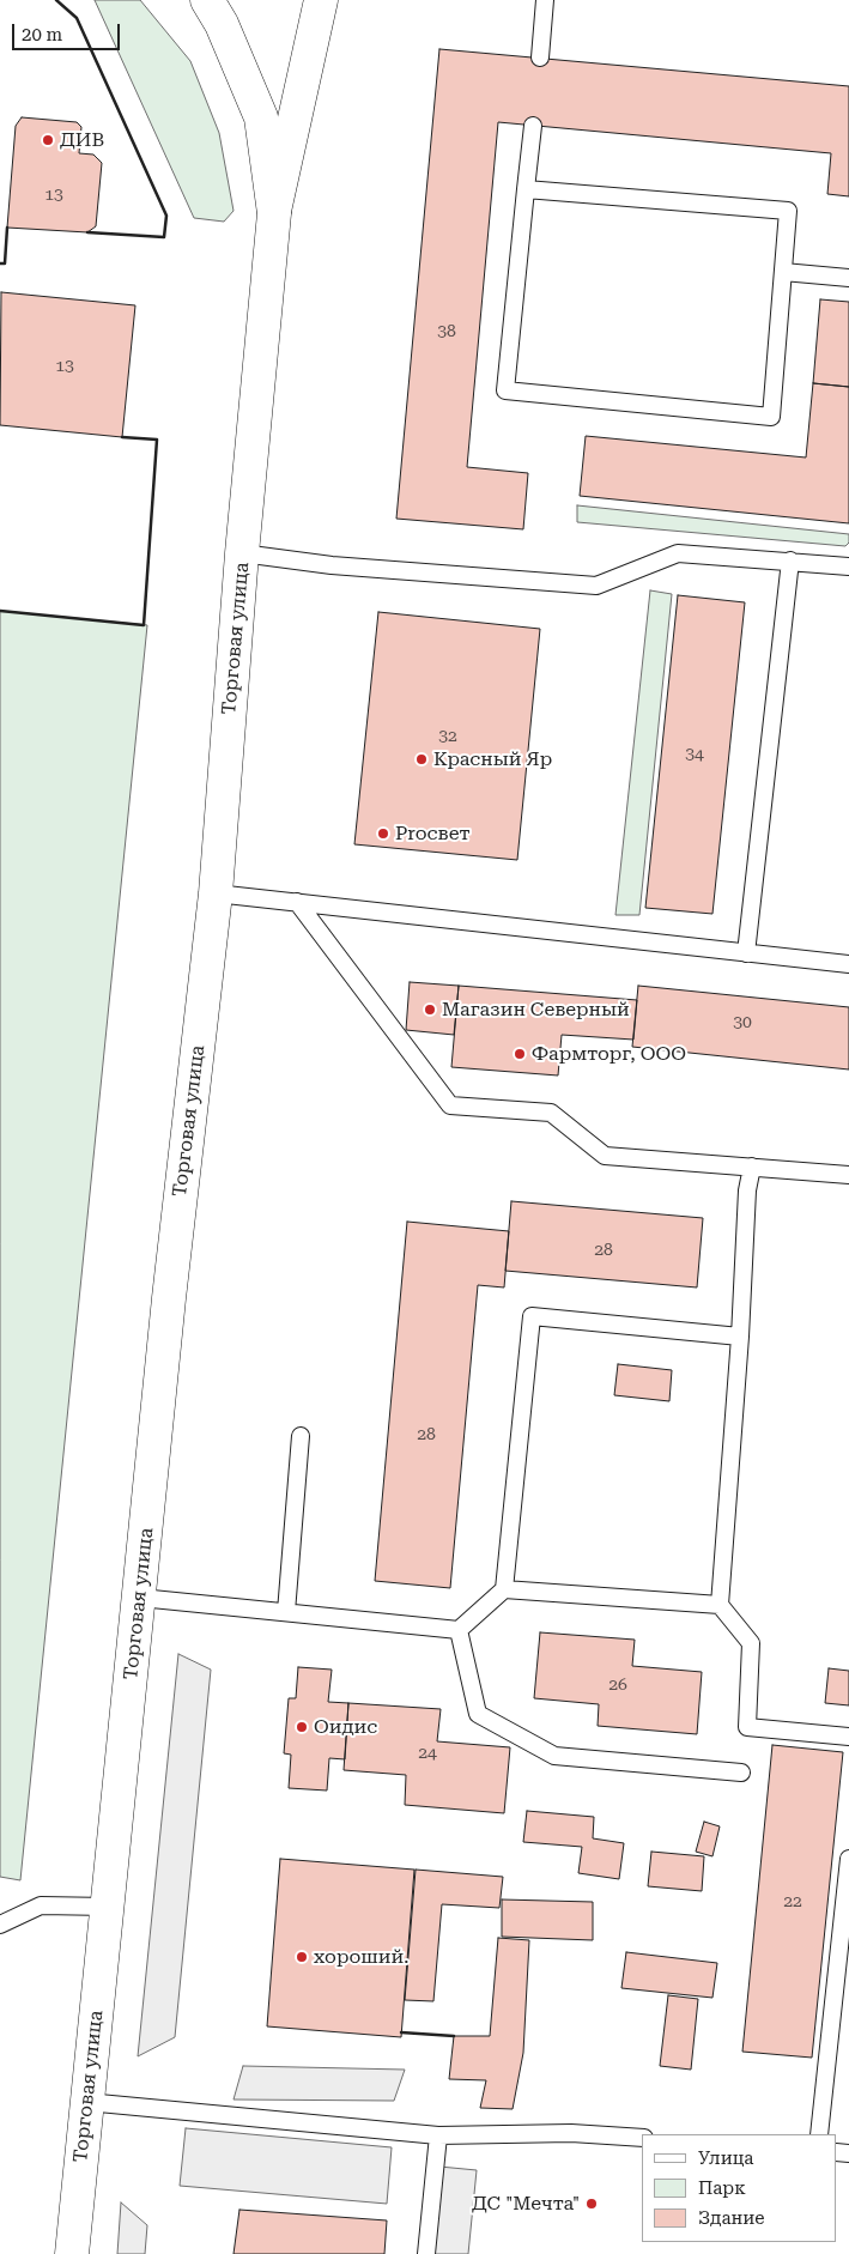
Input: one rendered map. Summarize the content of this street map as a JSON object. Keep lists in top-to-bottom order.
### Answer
{
  "streets": {
    "street": ["Торговая улица"]
  },
  "places": [
    "ДИВ",
    "Красный Яр",
    "Proсвет",
    "Магазин Северный",
    "Фармторг, ООО",
    "Оидис",
    "хороший.",
    "ДС \"Мечта\""
  ],
  "house_numbers": [
    "13",
    "38",
    "13",
    "32",
    "34",
    "30",
    "28",
    "28",
    "26",
    "24",
    "22"
  ],
  "legend": ["Улица", "Парк", "Здание"],
  "scale_bar": "20 m"
}
